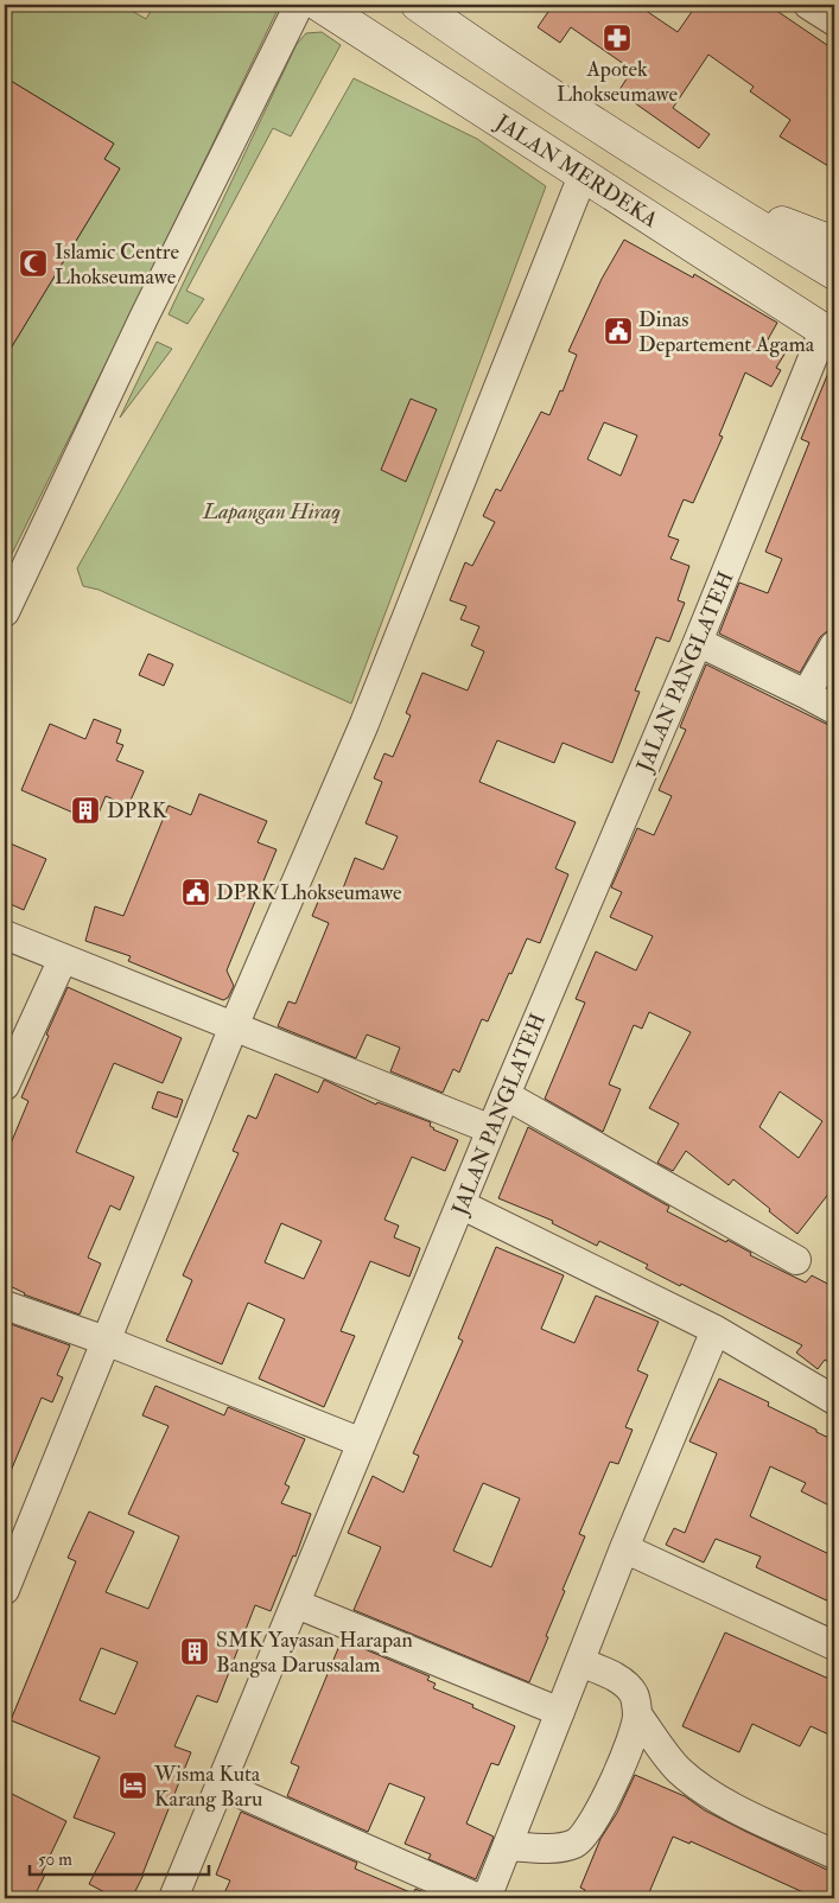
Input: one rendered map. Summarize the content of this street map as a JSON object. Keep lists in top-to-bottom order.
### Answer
{
  "streets": {
    "main road": ["JALAN MERDEKA"],
    "street": ["JALAN PANGLATEH"]
  },
  "crossings": [
    ["JALAN MERDEKA", "JALAN PANGLATEH"]
  ],
  "parks": ["Lapangan Hiraq"],
  "places": {
    "pharmacy": ["Apotek Lhokseumawe"],
    "mosque": ["Islamic Centre Lhokseumawe"],
    "public building": ["Dinas Departement Agama", "DPRK Lhokseumawe"],
    "building": ["DPRK", "SMK Yayasan Harapan Bangsa Darussalam"],
    "hotel": ["Wisma Kuta Karang Baru"]
  },
  "scale_bar": "50 m"
}
